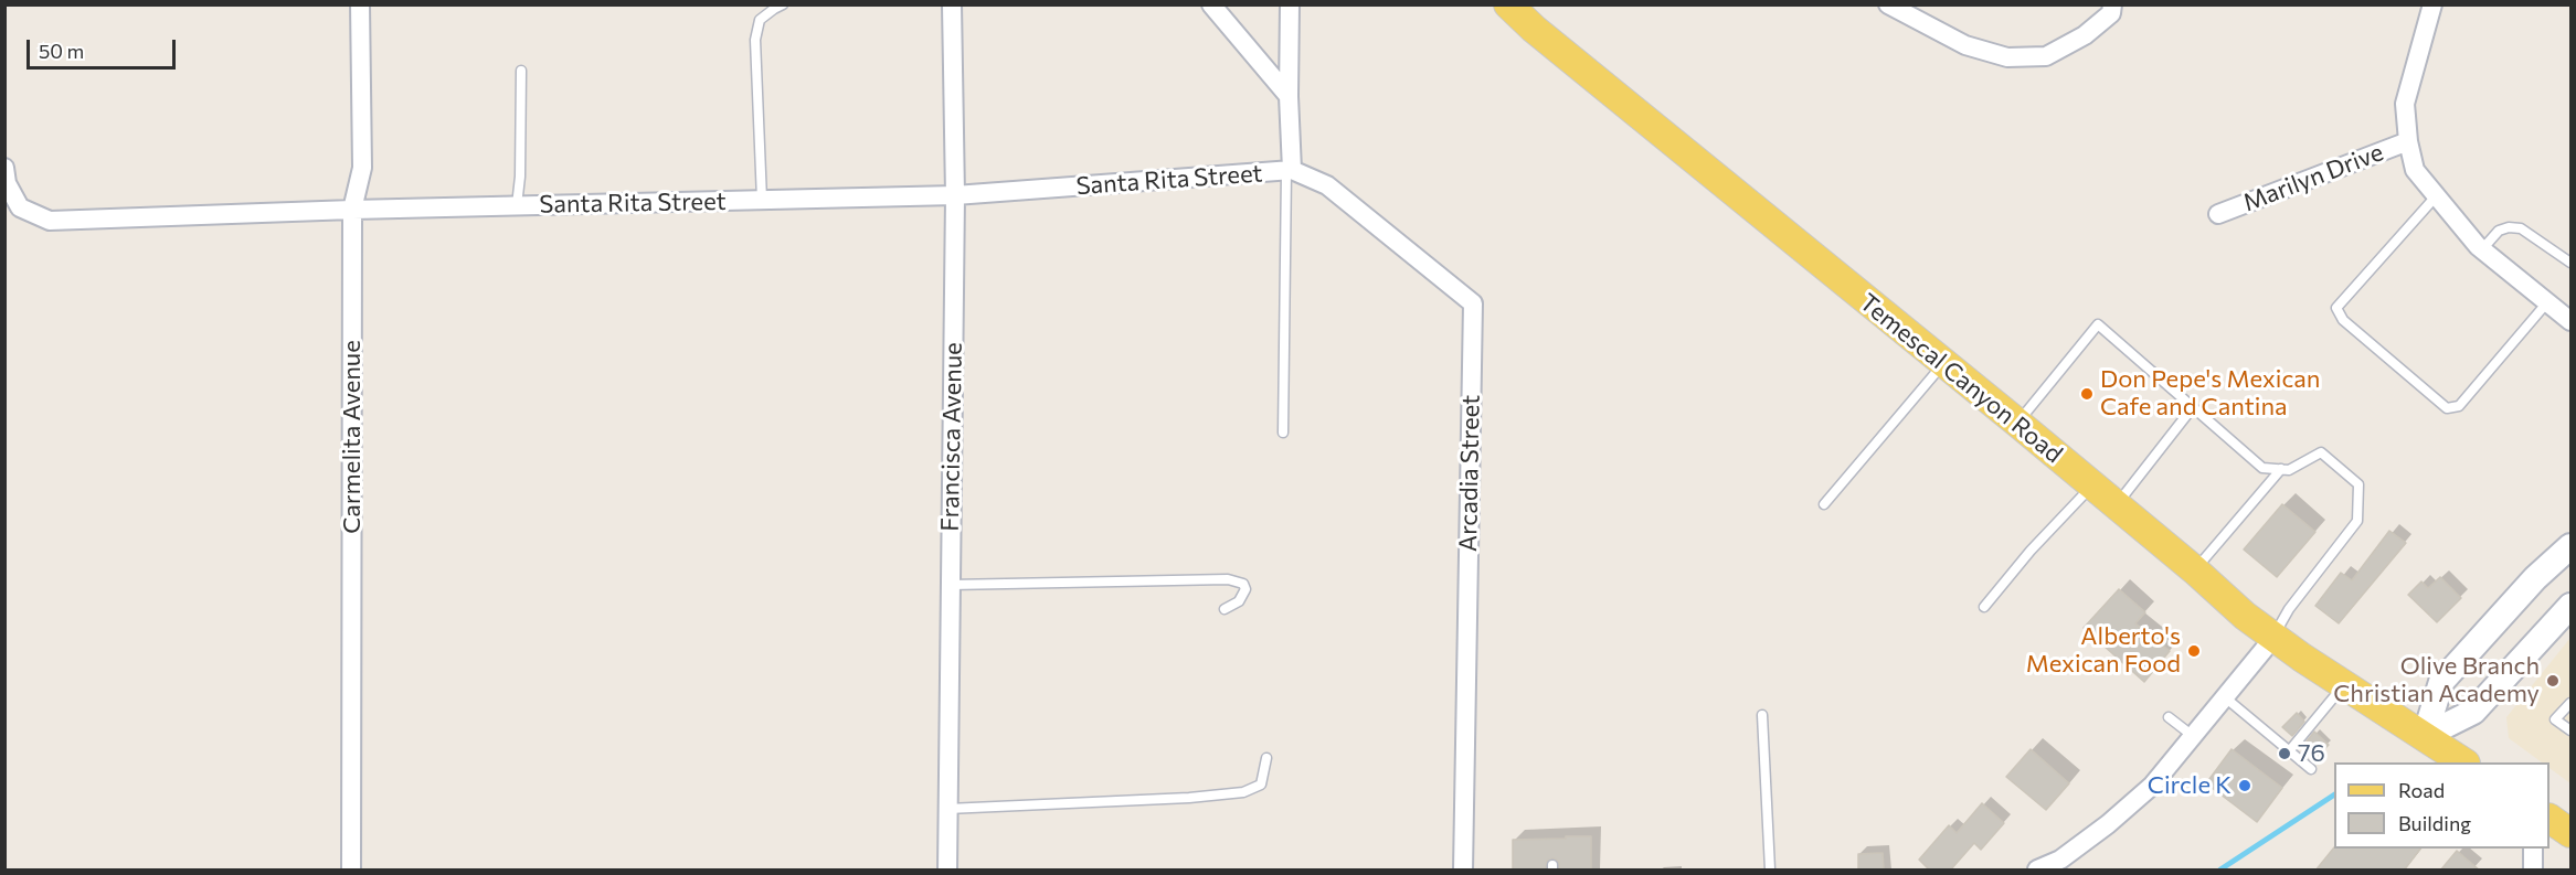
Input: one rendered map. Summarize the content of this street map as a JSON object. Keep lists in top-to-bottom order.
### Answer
{
  "streets": {
    "main road": ["Temescal Canyon Road"],
    "street": [
      "Marilyn Drive",
      "Santa Rita Street",
      "Carmelita Avenue",
      "Francisca Avenue",
      "Arcadia Street"
    ]
  },
  "crossings": [
    ["Santa Rita Street", "Carmelita Avenue"],
    ["Santa Rita Street", "Francisca Avenue"],
    ["Santa Rita Street", "Arcadia Street"]
  ],
  "places": [
    "Don Pepe's Mexican Cafe and Cantina",
    "Alberto's Mexican Food",
    "Olive Branch Christian Academy",
    "76",
    "Circle K"
  ],
  "legend": ["Road", "Building"],
  "scale_bar": "50 m"
}
